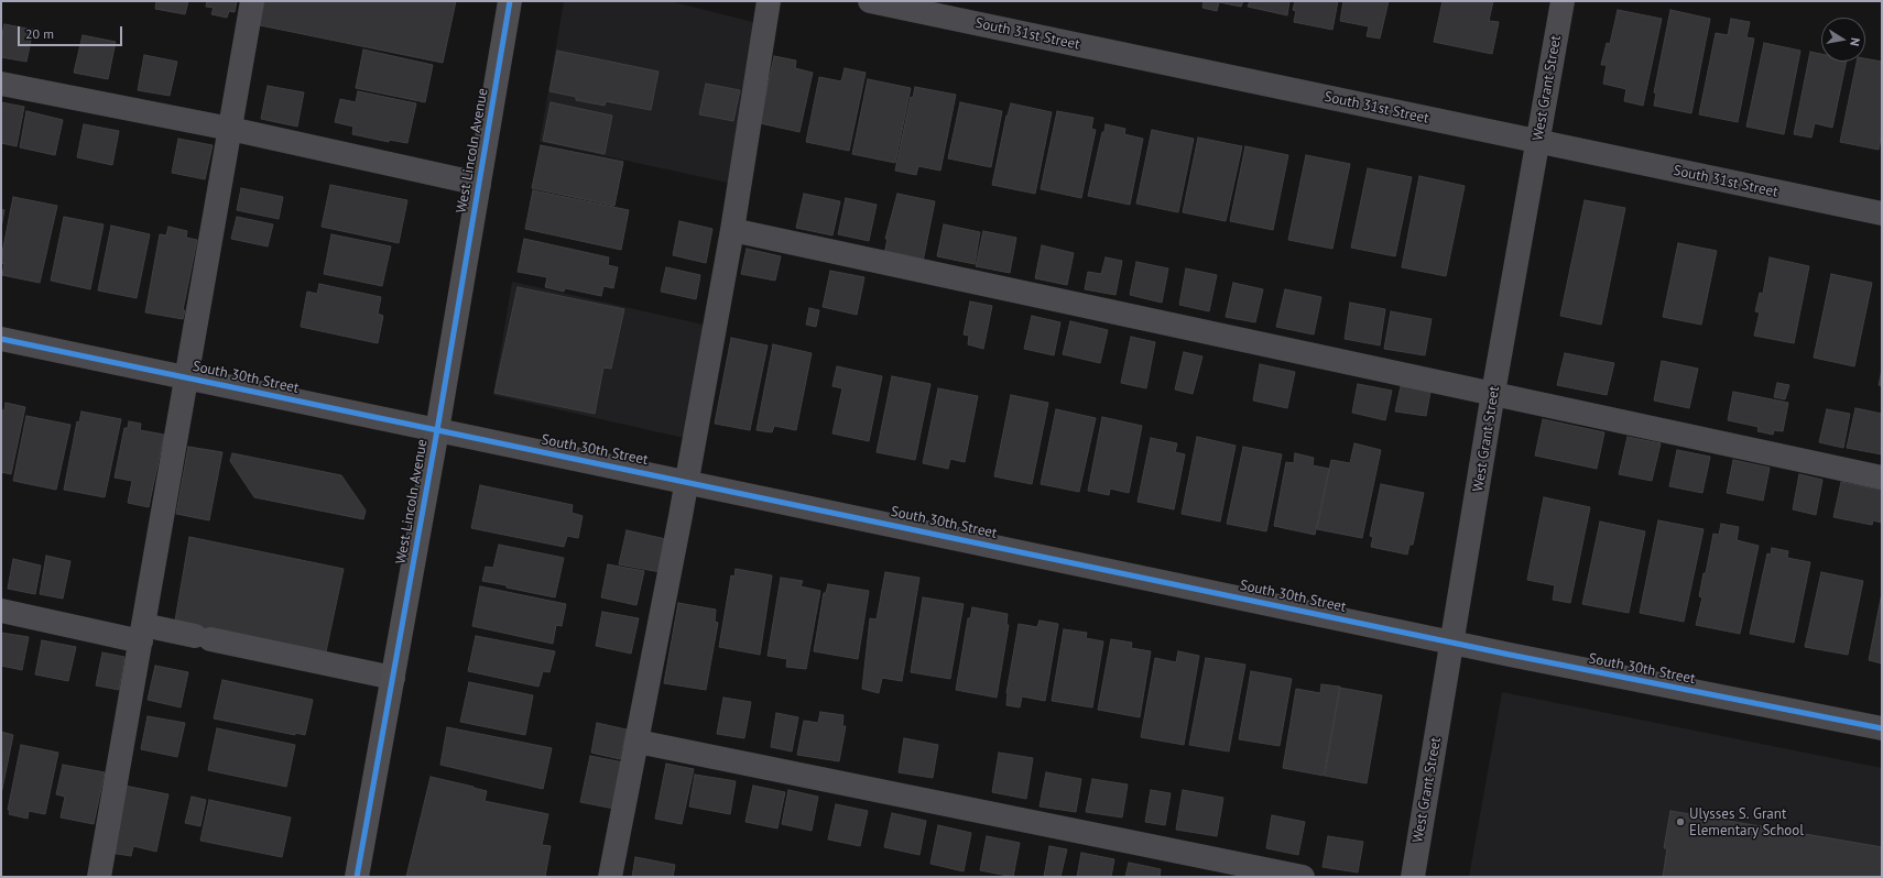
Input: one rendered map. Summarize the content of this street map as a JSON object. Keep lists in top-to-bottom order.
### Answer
{
  "streets": {
    "main road": ["West Lincoln Avenue"],
    "street": ["South 31st Street", "West Grant Street", "South 30th Street"]
  },
  "crossings": [
    ["South 31st Street", "West Grant Street"],
    ["West Grant Street", "South 30th Street"],
    ["West Lincoln Avenue", "South 30th Street"]
  ],
  "places": ["Ulysses S. Grant Elementary School"],
  "scale_bar": "20 m",
  "north": "right"
}
